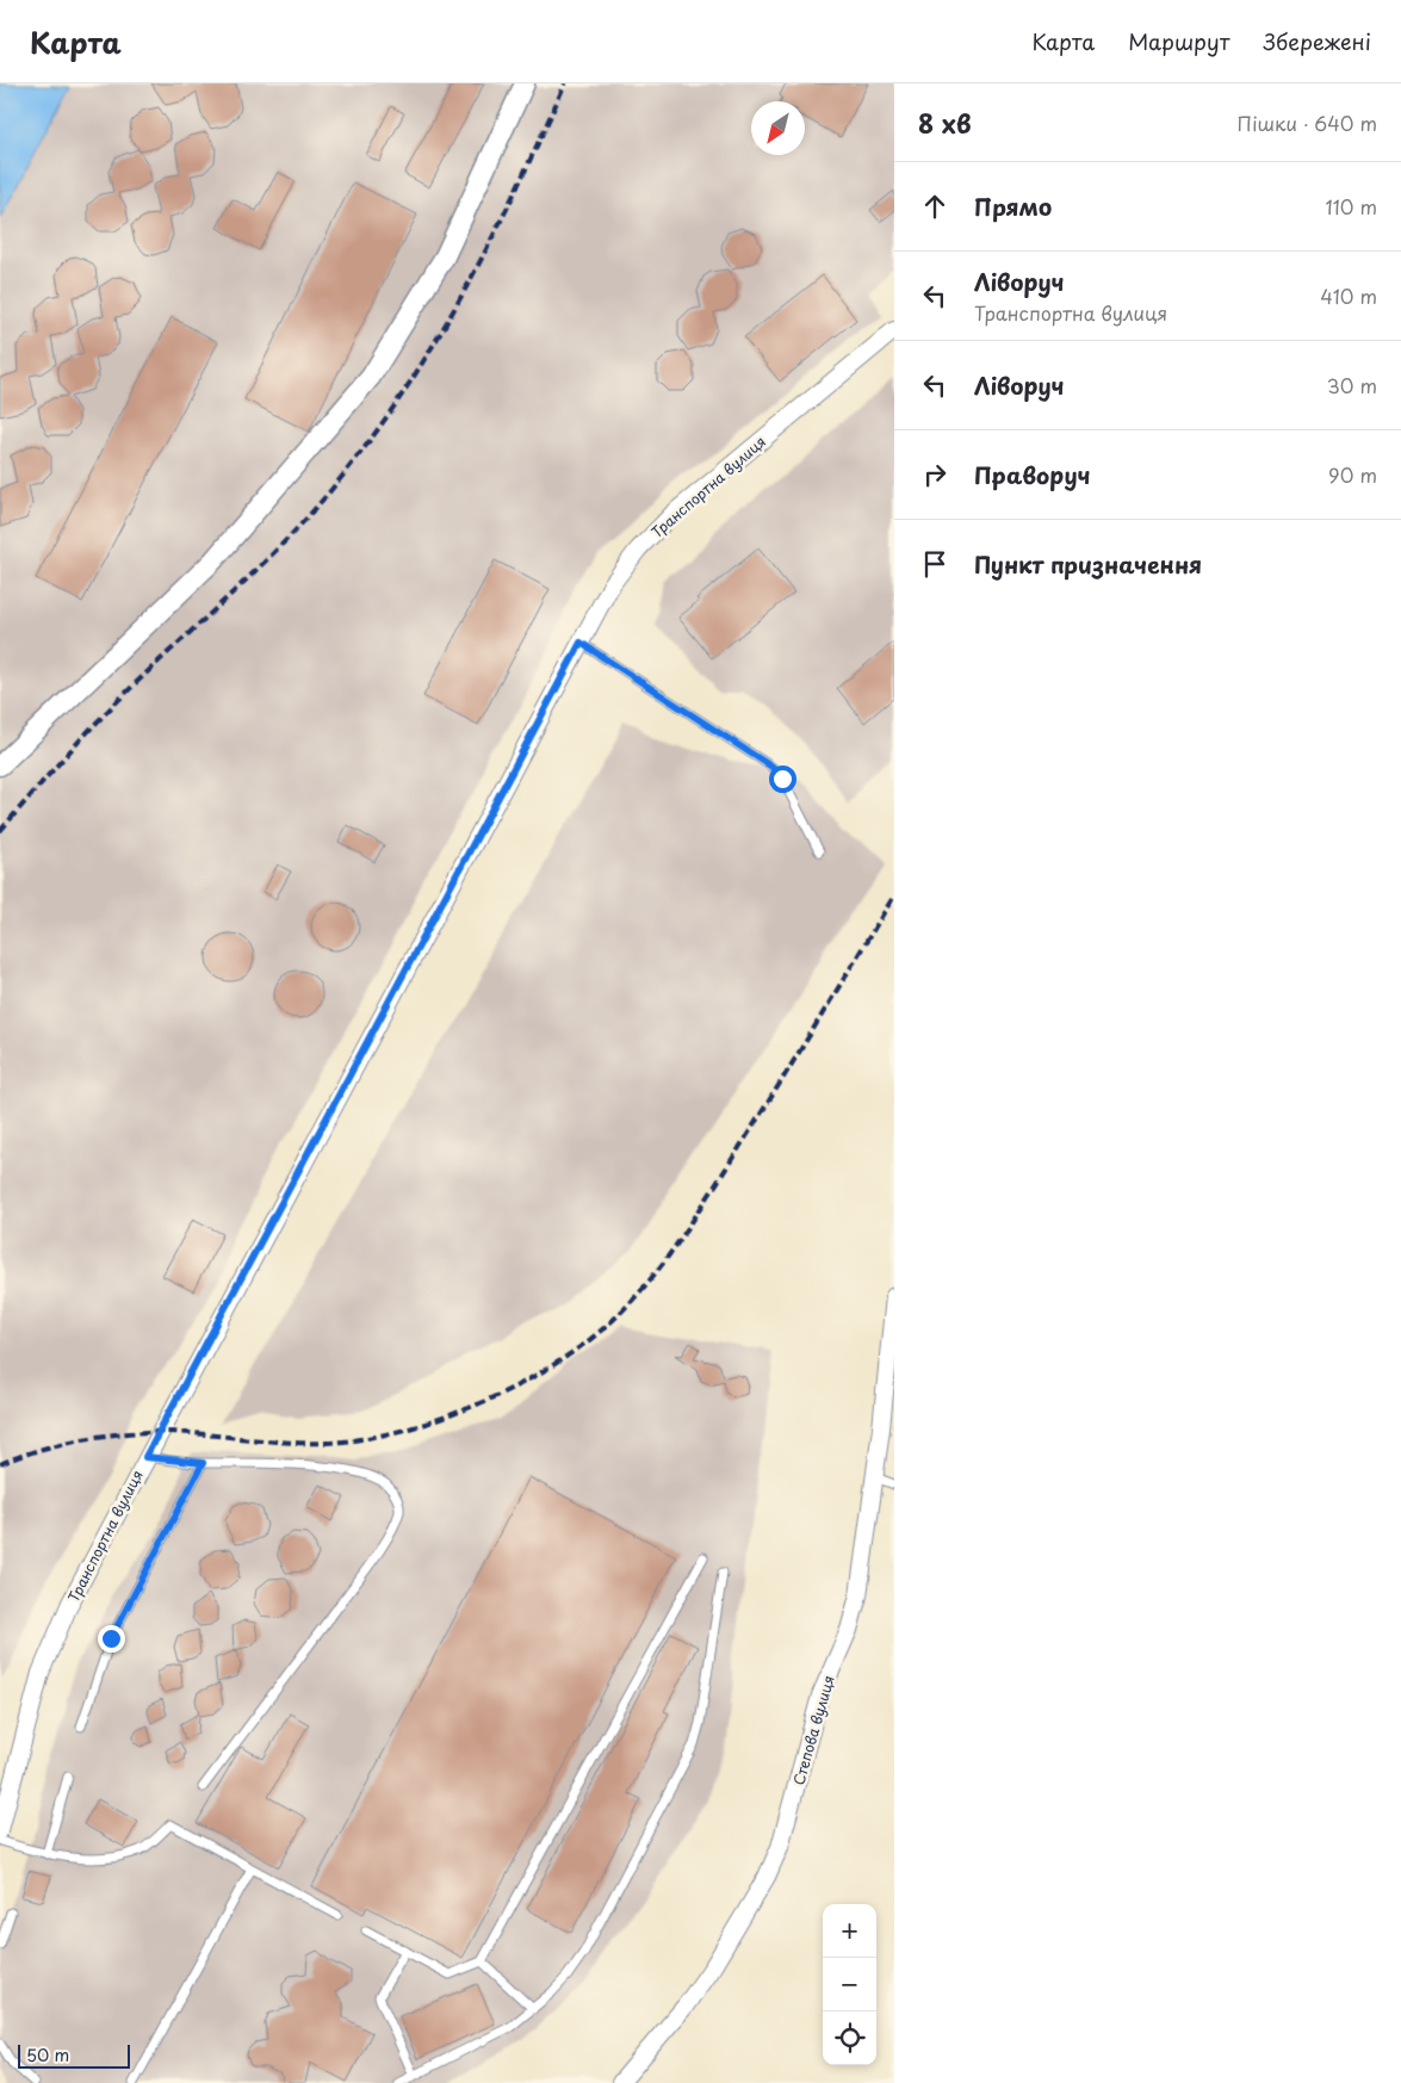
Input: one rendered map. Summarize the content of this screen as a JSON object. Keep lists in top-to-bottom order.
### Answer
{
  "streets": {
    "street": ["Транспортна вулиця", "Степова вулиця"]
  },
  "scale_bar": "50 m",
  "north": "bottom left",
  "page": {
    "header": "Карта",
    "nav": ["Карта", "Маршрут", "Збережені"],
    "heading": ["8 хв", "Пішки · 640 m"],
    "list": [
      ["Прямо", "110 m"],
      ["Ліворуч", "Транспортна вулиця", "410 m"],
      ["Ліворуч", "30 m"],
      ["Праворуч", "90 m"],
      "Пункт призначення"
    ],
    "map_buttons": ["+", "−"],
    "scale": "50 m"
  }
}
